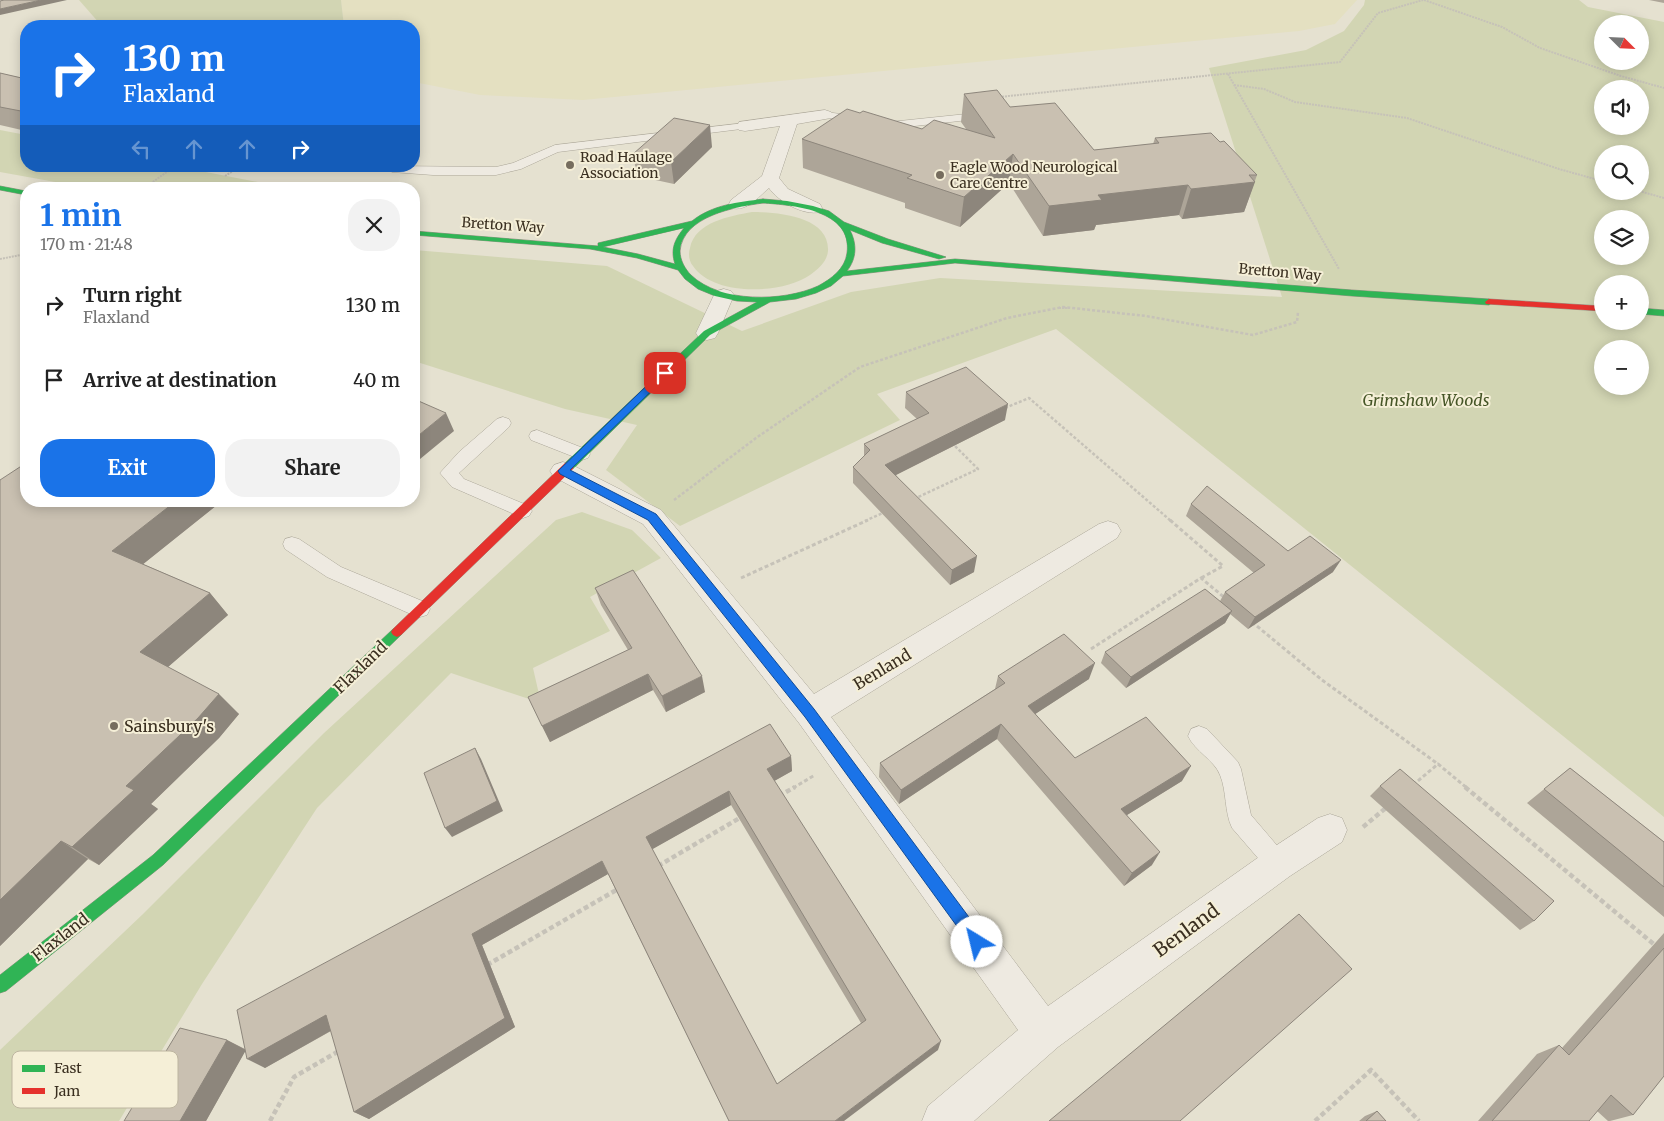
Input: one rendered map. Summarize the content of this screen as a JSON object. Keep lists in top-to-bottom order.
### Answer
{
  "streets": {
    "street": ["Bretton Way", "Flaxland", "Benland"]
  },
  "crossings": [
    ["Bretton Way", "Flaxland"]
  ],
  "parks": ["Grimshaw Woods"],
  "places": ["Road Haulage Association", "Eagle Wood Neurological Care Centre", "Sainsbury's"],
  "legend": ["Fast", "Jam"],
  "north": "bottom right",
  "page": {
    "map_buttons": ["+", "−"],
    "turn": ["130 m", "Flaxland"],
    "heading": ["1 min", "170 m · 21:48"],
    "list": [
      {
        "name": "Turn right",
        "note": "Flaxland",
        "value": "130 m"
      },
      {
        "name": "Arrive at destination",
        "value": "40 m"
      }
    ],
    "buttons": ["Exit", "Share"]
  }
}
